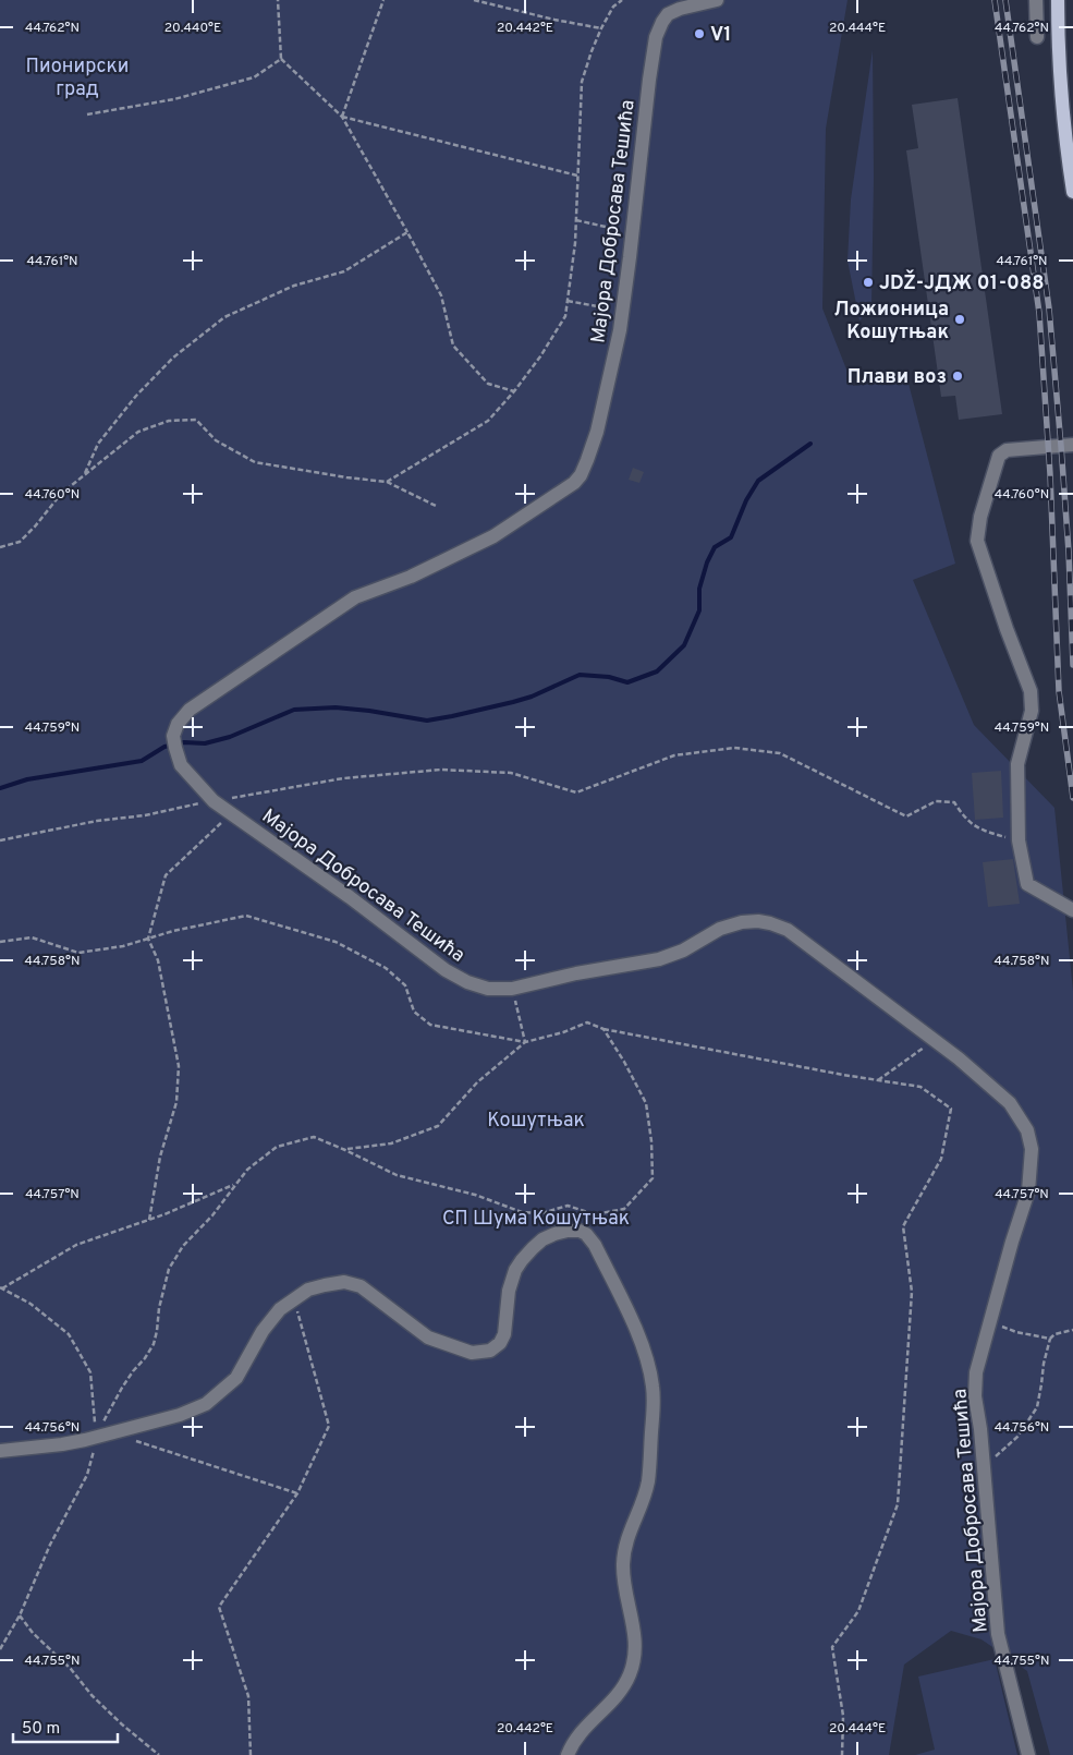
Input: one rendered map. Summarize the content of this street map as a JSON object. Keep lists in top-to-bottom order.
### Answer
{
  "streets": {
    "street": ["Мајора Добросава Тешића"]
  },
  "parks": ["Пионирски град", "Кошутњак", "СП Шума Кошутњак"],
  "places": [
    "V1",
    "JDŽ-JДЖ 01-088",
    "Ложионица Кошутњак",
    "Плави воз"
  ],
  "scale_bar": "50 m",
  "coordinates": [
    "44.762°N",
    "20.440°E",
    "20.442°E",
    "20.444°E",
    "44.761°N",
    "44.760°N",
    "44.759°N",
    "44.758°N",
    "44.757°N",
    "44.756°N",
    "44.755°N"
  ]
}
